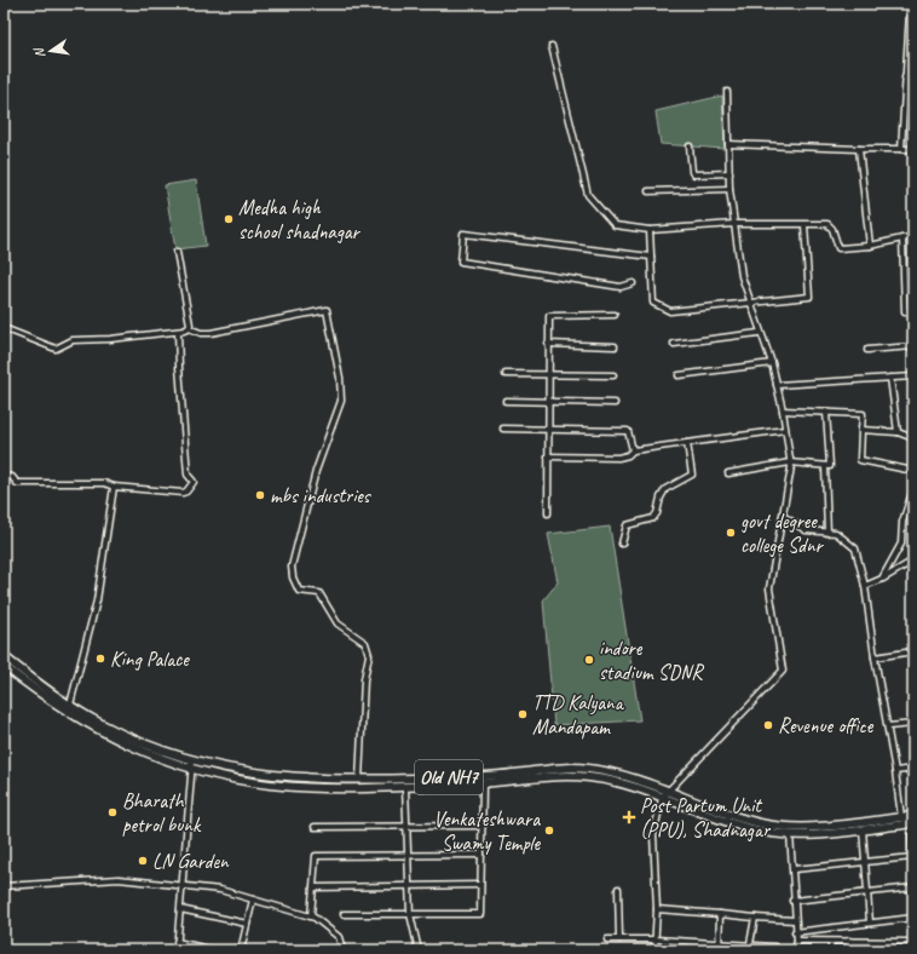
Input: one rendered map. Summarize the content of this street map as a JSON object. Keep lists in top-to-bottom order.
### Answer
{
  "streets": {
    "main road": ["Old NH7"]
  },
  "places": {
    "other": [
      "Medha high school shadnagar",
      "mbs industries",
      "govt degree college Sdnr",
      "King Palace",
      "indore stadium SDNR",
      "TTD Kalyana Mandapam",
      "Revenue office",
      "Bharath petrol bunk",
      "Venkateshwara Swamy Temple",
      "LN Garden"
    ],
    "health": ["Post Partum Unit (PPU), Shadnagar"]
  },
  "north": "left"
}
